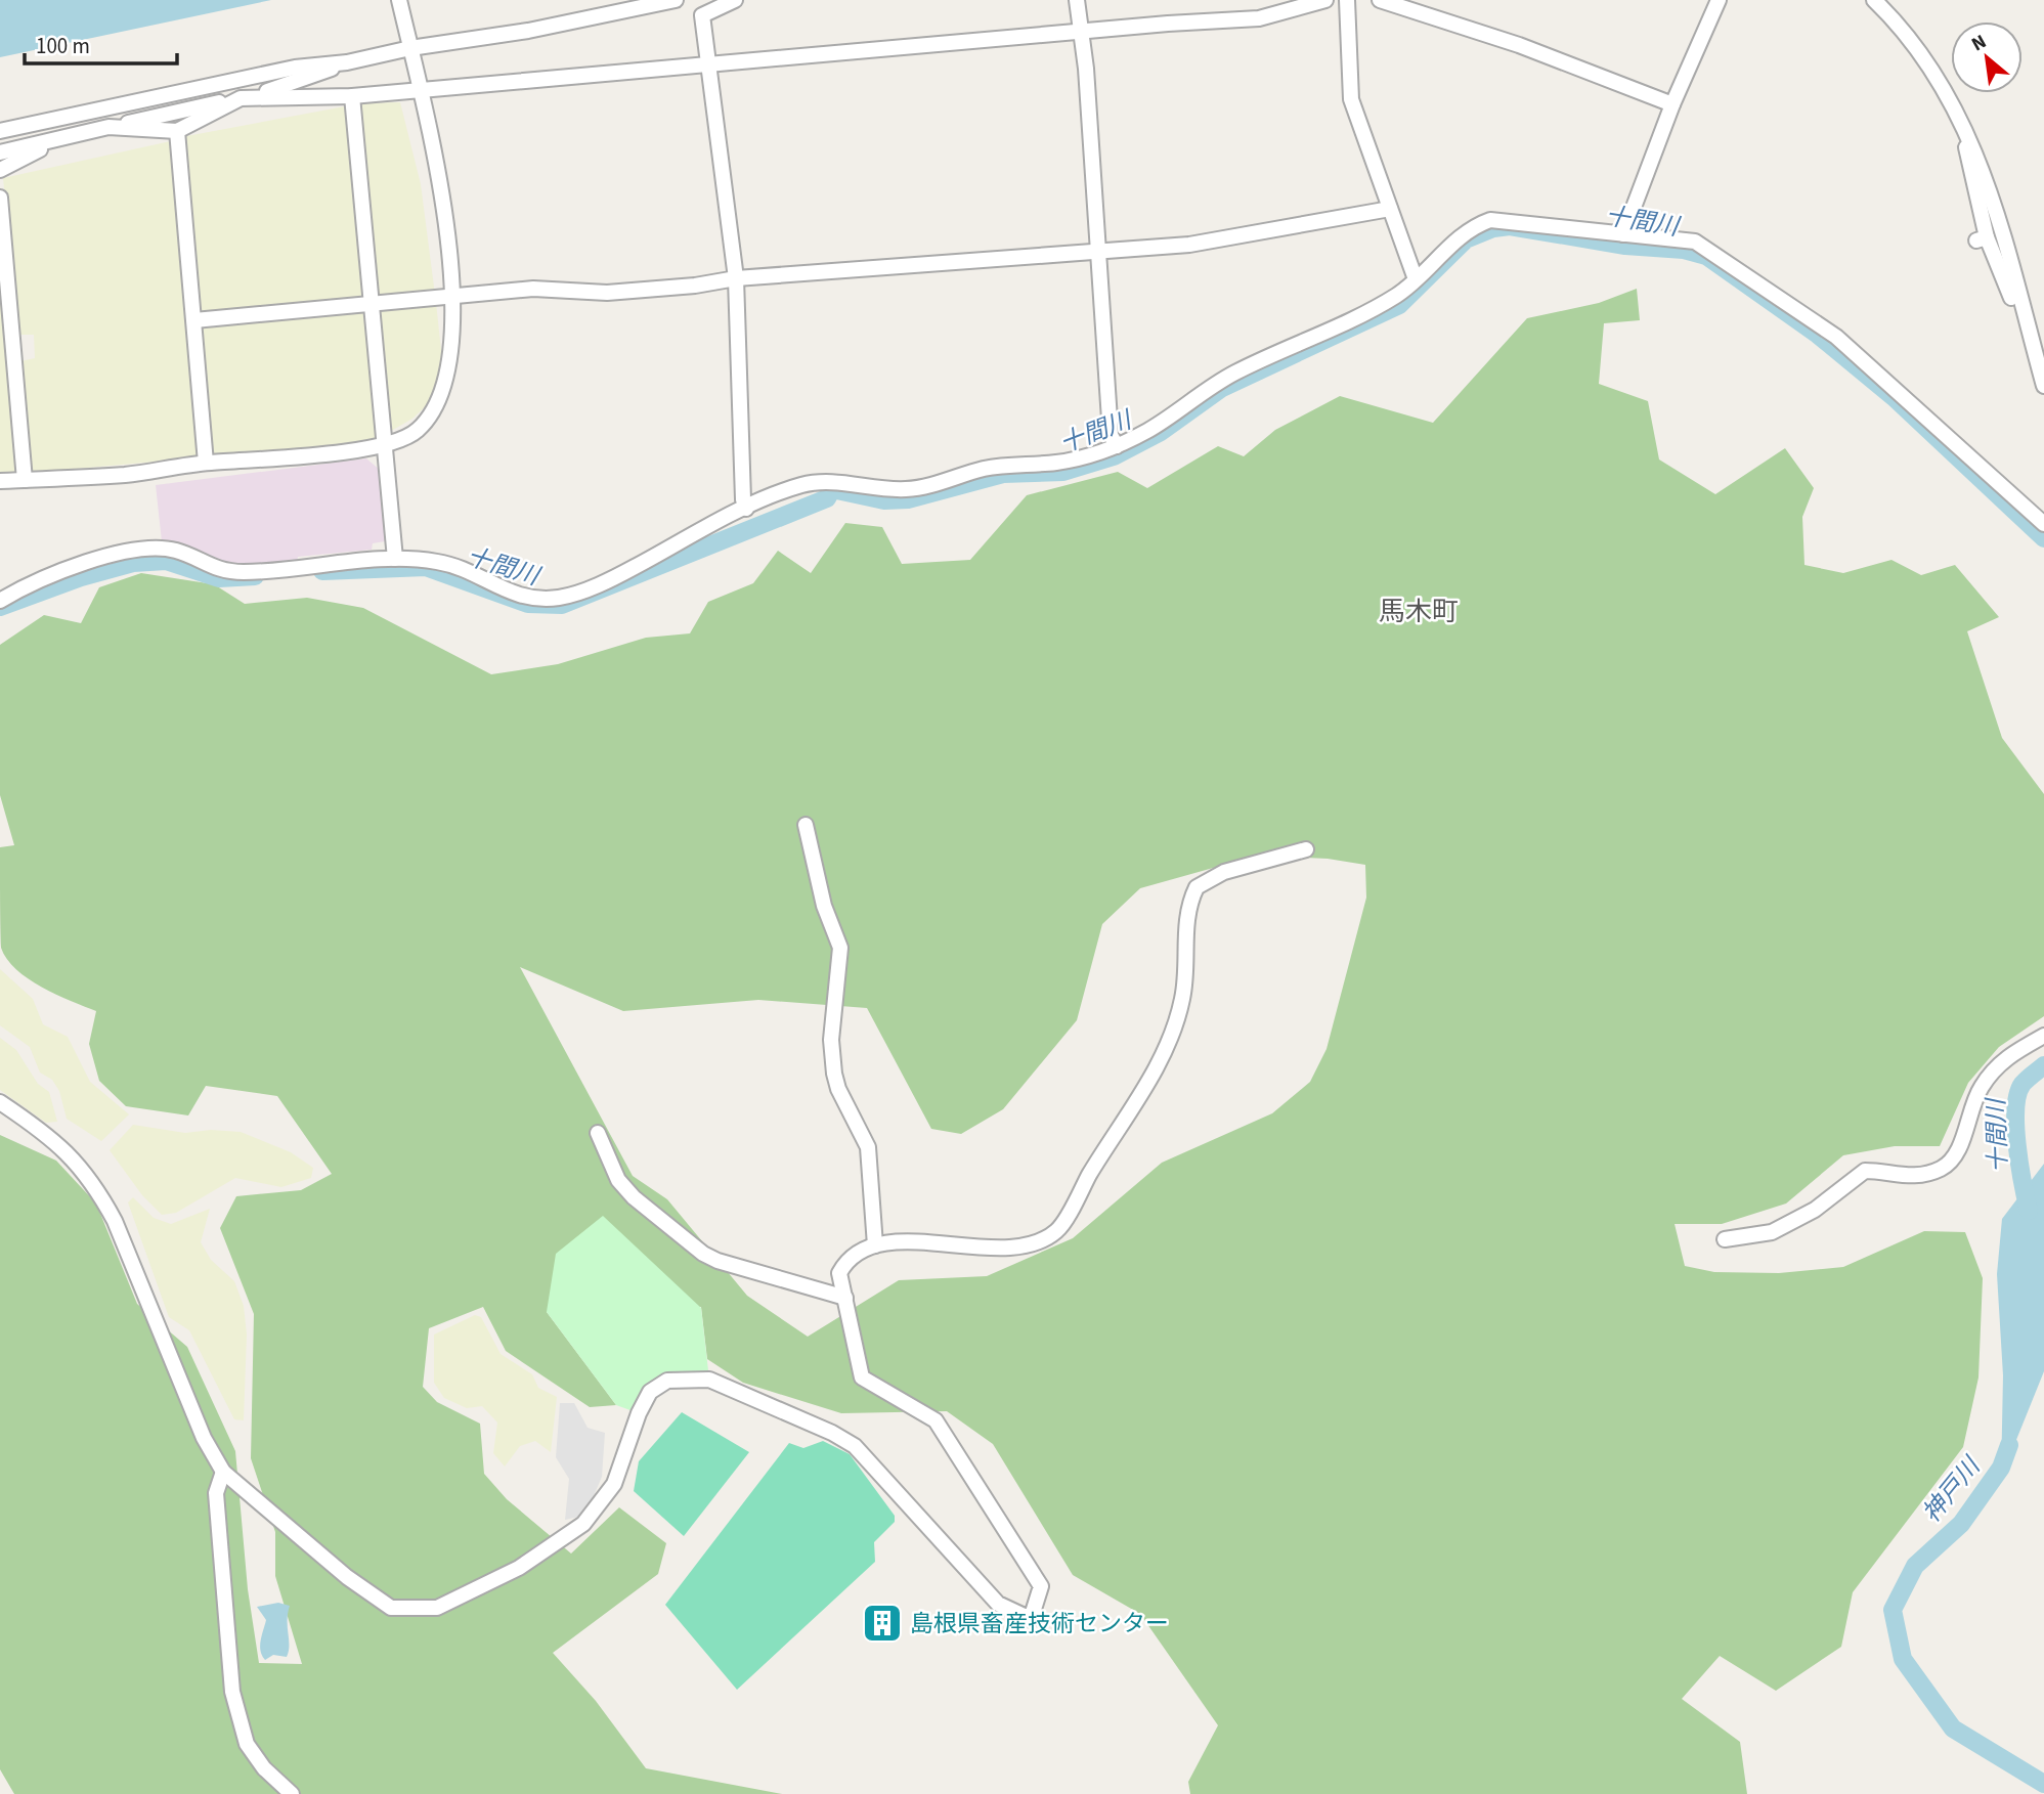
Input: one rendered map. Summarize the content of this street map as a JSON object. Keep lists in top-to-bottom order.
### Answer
{
  "districts": ["馬木町"],
  "water": ["十間川", "神戸川"],
  "places": {
    "building": ["島根県畜産技術センター"]
  },
  "scale_bar": "100 m",
  "north": "top left"
}
